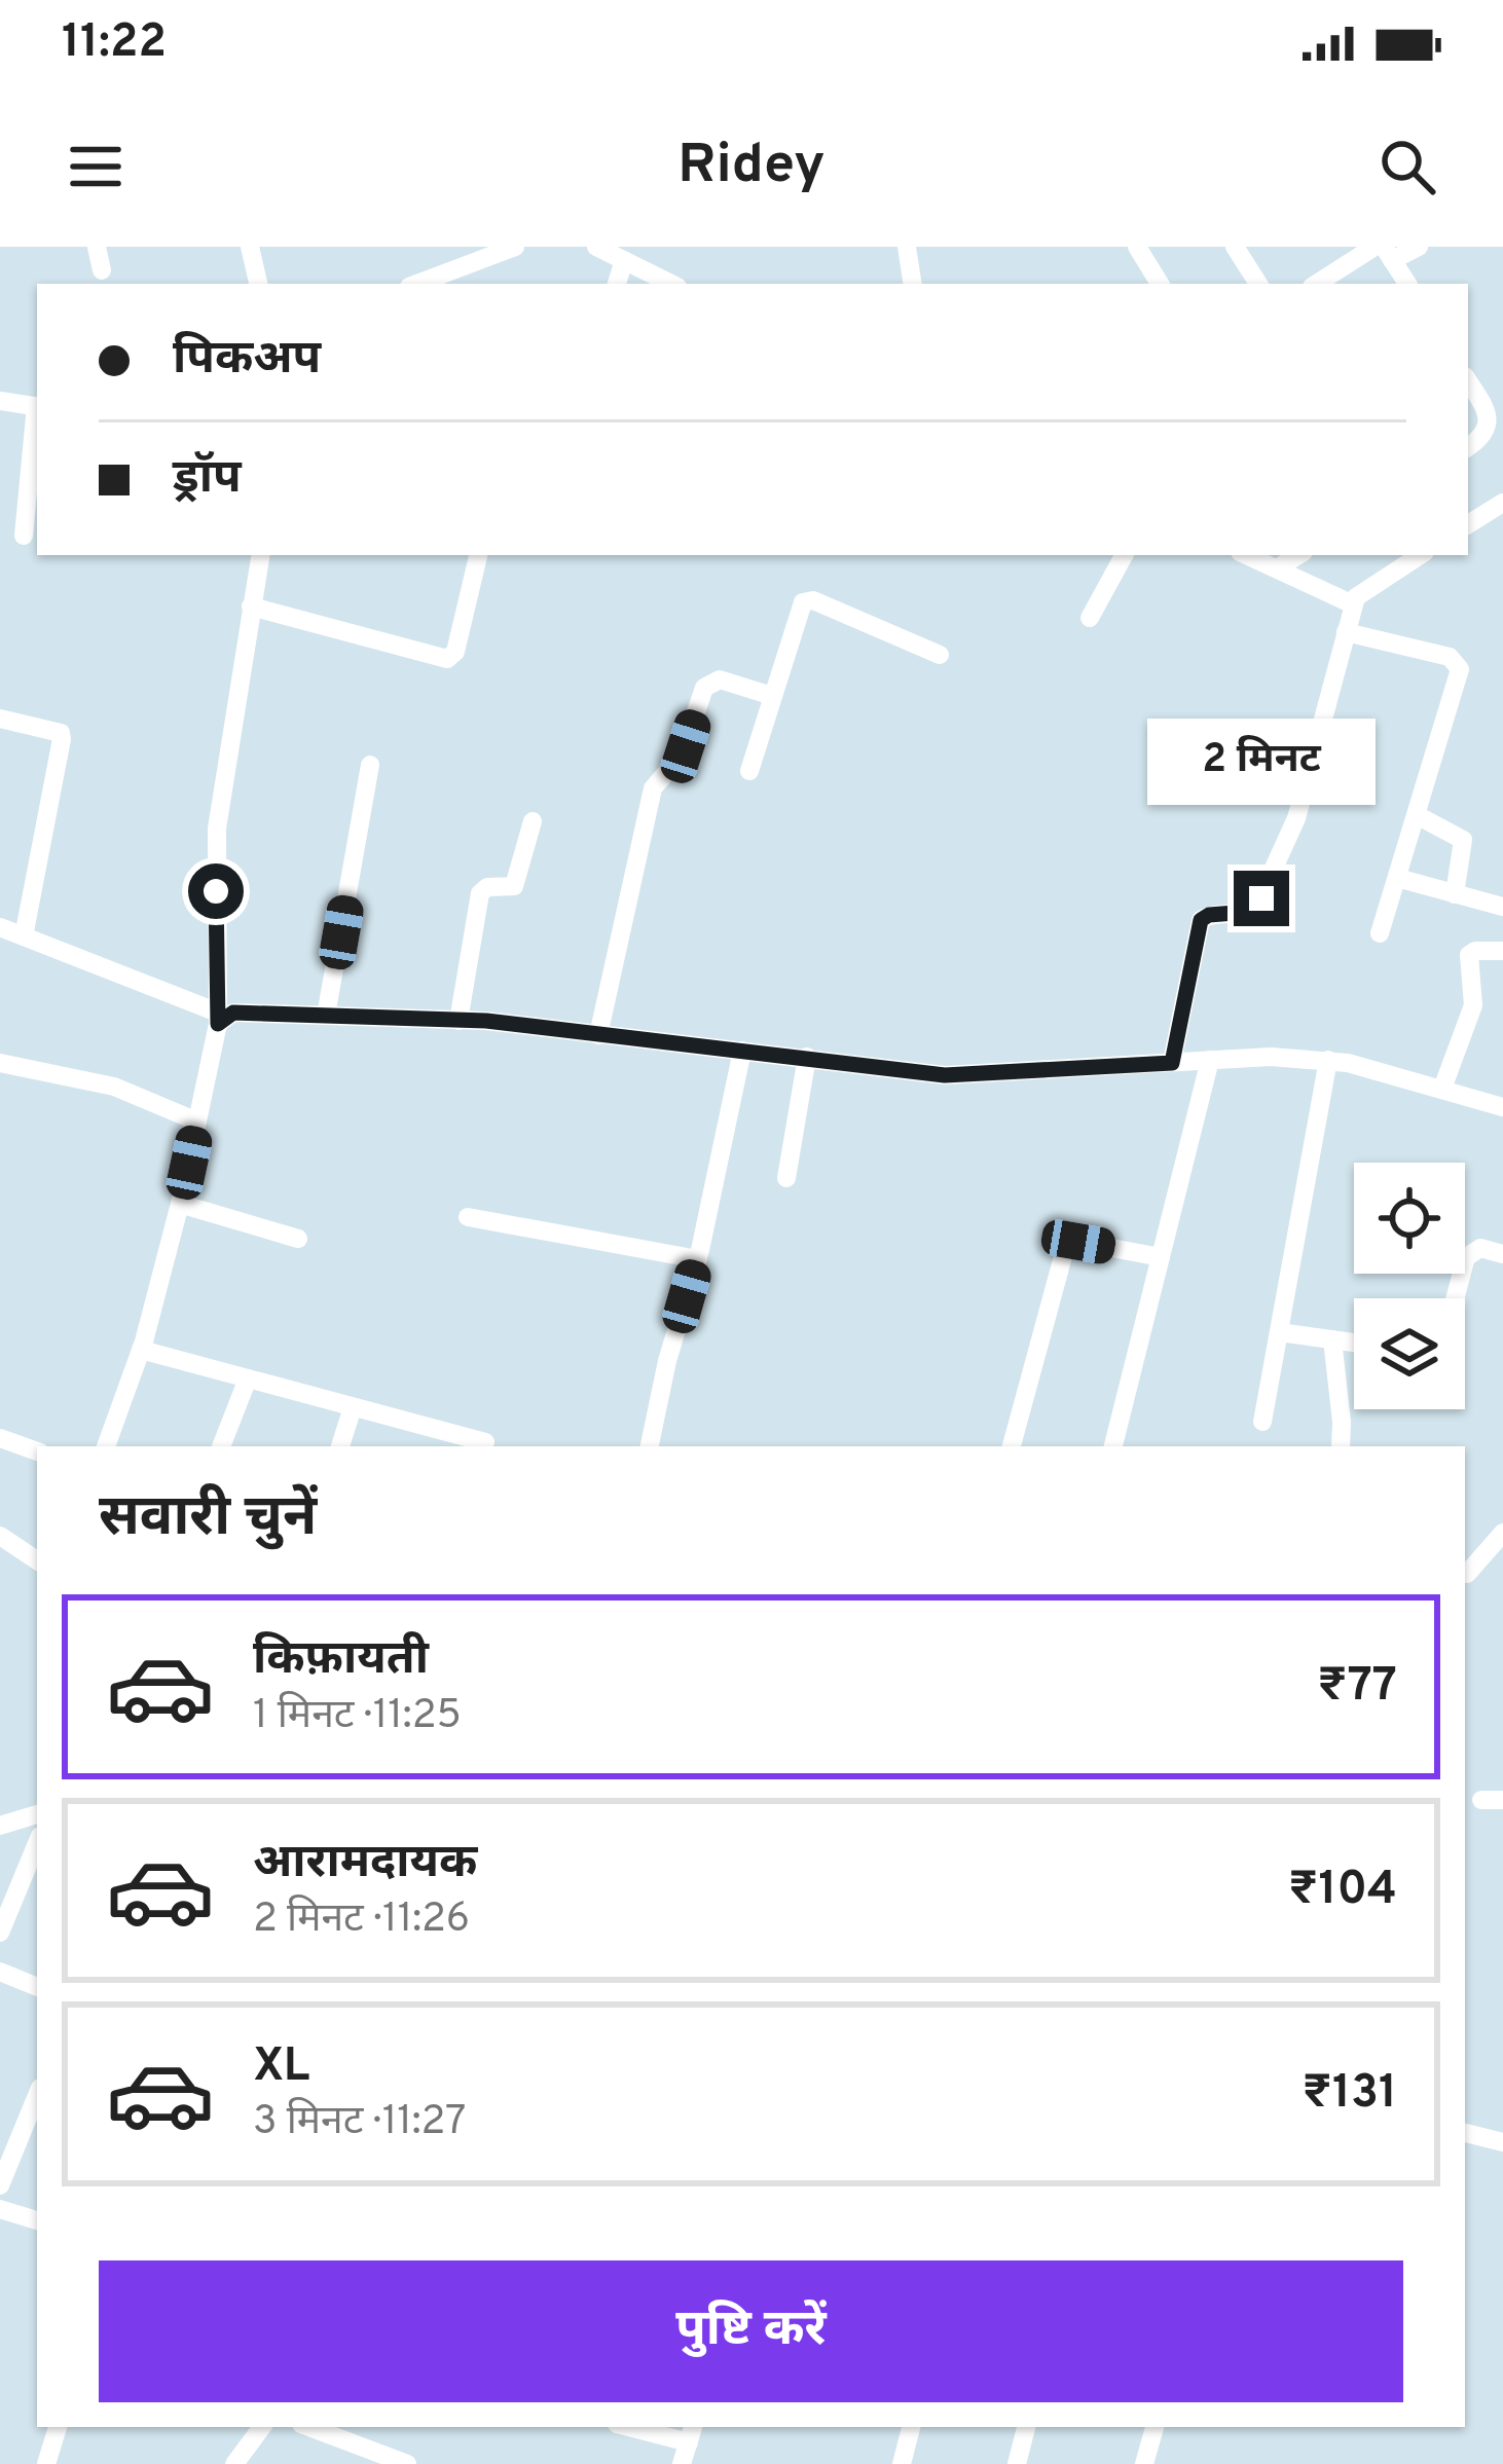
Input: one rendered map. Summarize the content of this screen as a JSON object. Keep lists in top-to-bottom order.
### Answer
{
  "page": {
    "status": "11:22",
    "header": "Ridey",
    "banner": ["पिकअप", "ड्रॉप"],
    "bubble": "2 मिनट",
    "heading": "सवारी चुनें",
    "list": [
      {
        "name": "किफ़ायती",
        "note": "1 मिनट · 11:25",
        "value": "₹77"
      },
      {
        "name": "आरामदायक",
        "note": "2 मिनट · 11:26",
        "value": "₹104"
      },
      {
        "name": "XL",
        "note": "3 मिनट · 11:27",
        "value": "₹131"
      }
    ],
    "buttons": "पुष्टि करें"
  }
}
